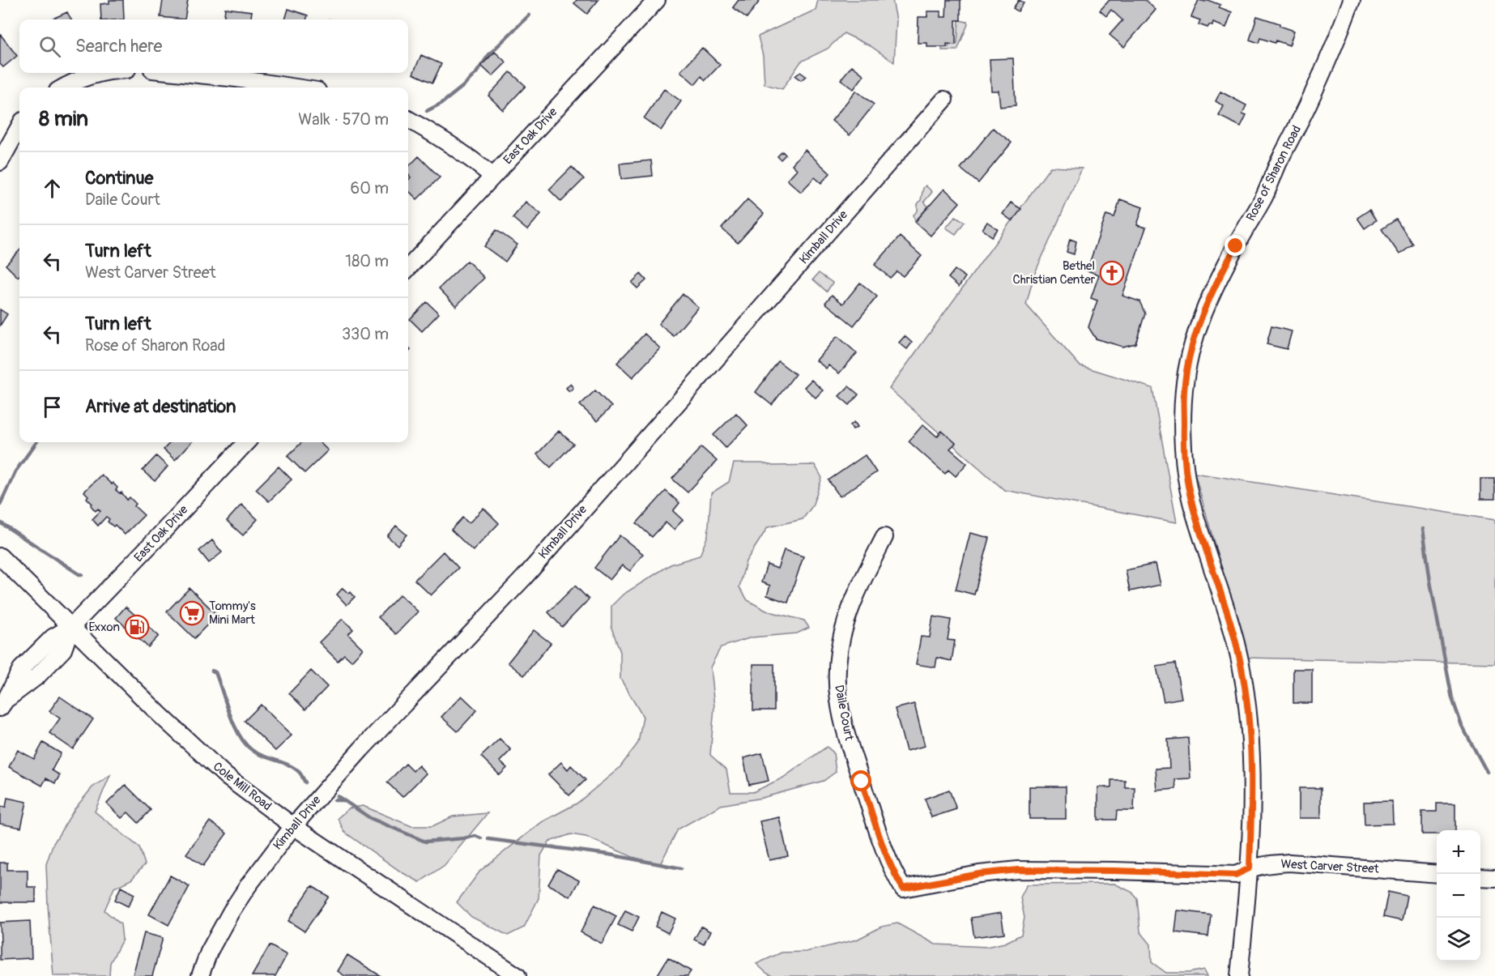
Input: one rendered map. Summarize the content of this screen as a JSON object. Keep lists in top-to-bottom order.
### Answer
{
  "streets": {
    "street": [
      "East Oak Drive",
      "Rose of Sharon Road",
      "Kimball Drive",
      "Daile Court",
      "Cole Mill Road",
      "West Carver Street"
    ]
  },
  "crossings": [
    ["East Oak Drive", "Cole Mill Road"],
    ["Rose of Sharon Road", "West Carver Street"],
    ["Kimball Drive", "Cole Mill Road"],
    ["Daile Court", "West Carver Street"]
  ],
  "places": {
    "church": ["Bethel Christian Center"],
    "supermarket": ["Tommy's Mini Mart"],
    "fuel station": ["Exxon"]
  },
  "page": {
    "search": "Search here",
    "heading": ["8 min", "Walk · 570 m"],
    "list": [
      ["Continue", "Daile Court", "60 m"],
      ["Turn left", "West Carver Street", "180 m"],
      ["Turn left", "Rose of Sharon Road", "330 m"],
      "Arrive at destination"
    ],
    "map_buttons": ["+", "−"]
  }
}
